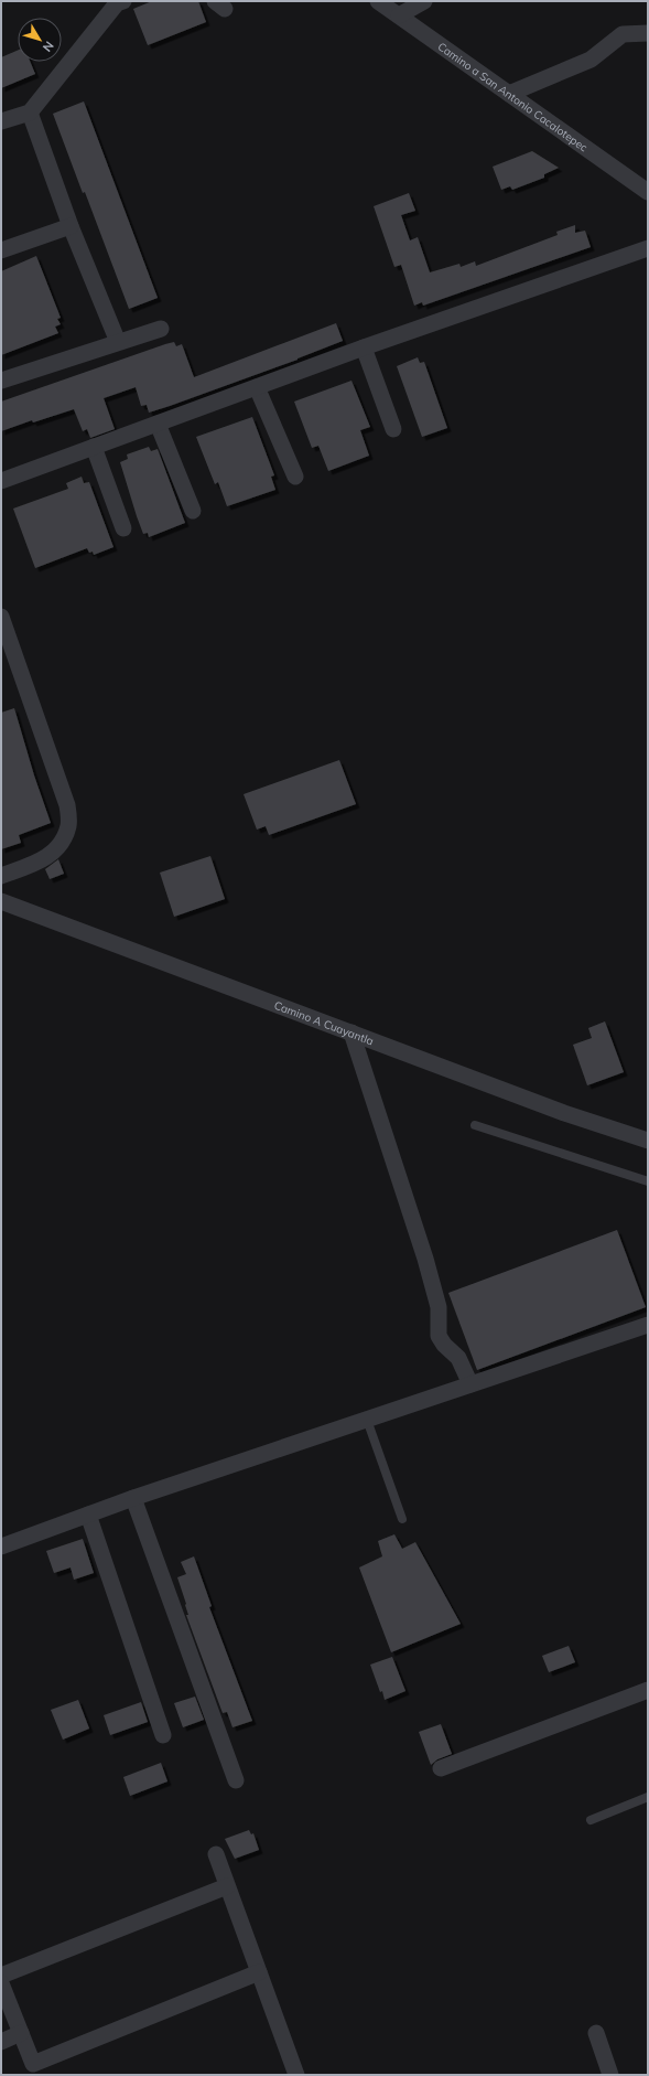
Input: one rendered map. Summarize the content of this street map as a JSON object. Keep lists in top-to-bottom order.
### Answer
{
  "streets": {
    "street": ["Camino a San Antonio Cacalotepec", "Camino A Cuayantla"]
  },
  "north": "bottom right"
}
